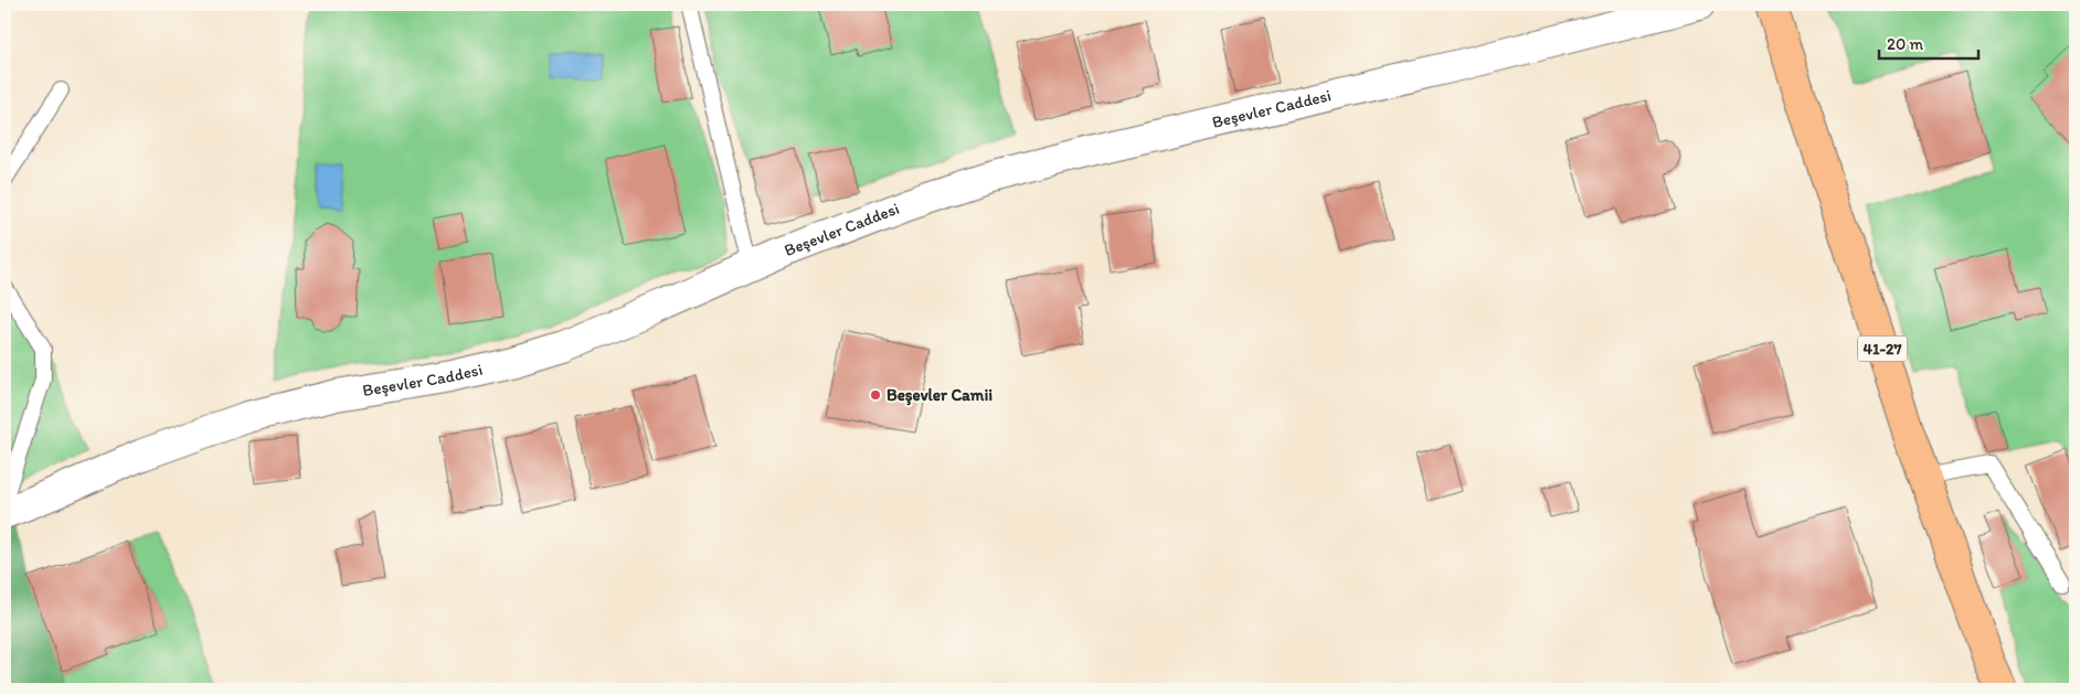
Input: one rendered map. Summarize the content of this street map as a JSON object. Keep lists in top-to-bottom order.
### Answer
{
  "streets": {
    "main road": ["41-27"],
    "street": ["Beşevler Caddesi"]
  },
  "places": ["Beşevler Camii"],
  "scale_bar": "20 m"
}
